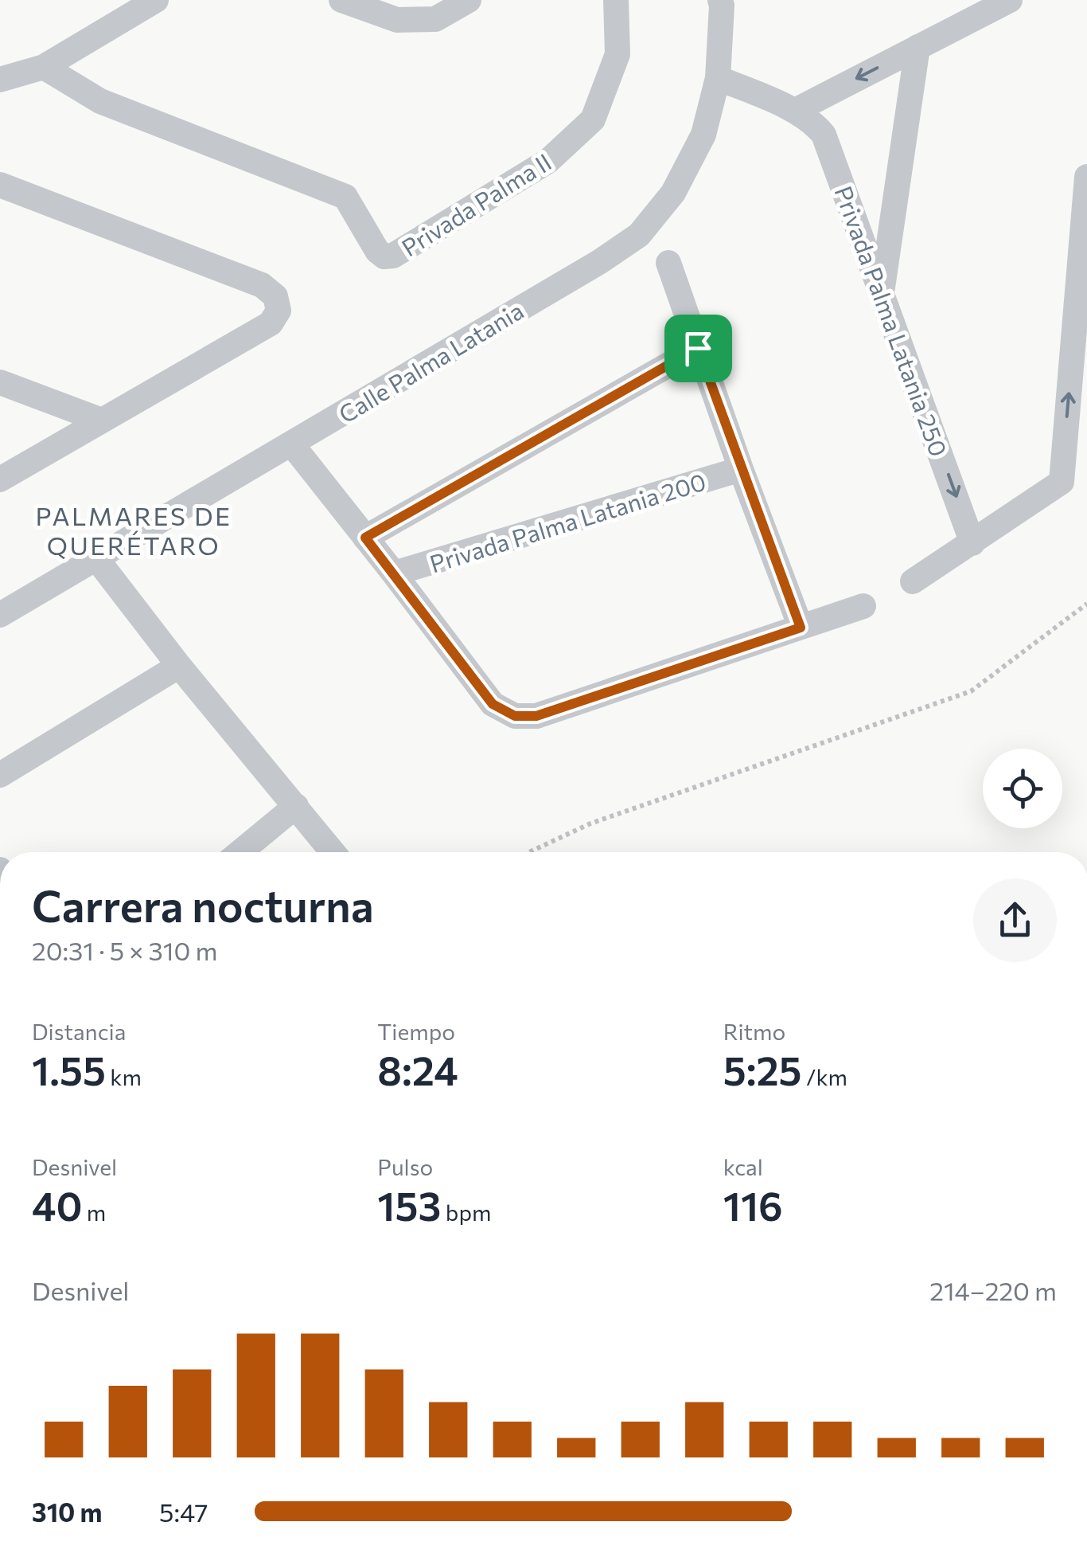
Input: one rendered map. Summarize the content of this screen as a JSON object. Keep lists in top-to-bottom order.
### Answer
{
  "streets": {
    "street": [
      "Privada Palma II",
      "Privada Palma Latania 250",
      "Calle Palma Latania",
      "Privada Palma Latania 200"
    ]
  },
  "crossings": [
    ["Privada Palma Latania 250", "Calle Palma Latania"],
    ["Calle Palma Latania", "Privada Palma Latania 200"]
  ],
  "districts": ["PALMARES DE QUERÉTARO"],
  "page": {
    "heading": ["Carrera nocturna", "20:31 · 5 × 310 m"],
    "stats": [
      ["Distancia", "1.55 km"],
      ["Tiempo", "8:24"],
      ["Ritmo", "5:25 /km"],
      ["Desnivel", "40 m"],
      ["Pulso", "153 bpm"],
      ["kcal", "116"]
    ],
    "chart": ["Desnivel", "214–220 m"],
    "list": [
      {
        "name": "310 m",
        "note": "5:47"
      }
    ]
  }
}
